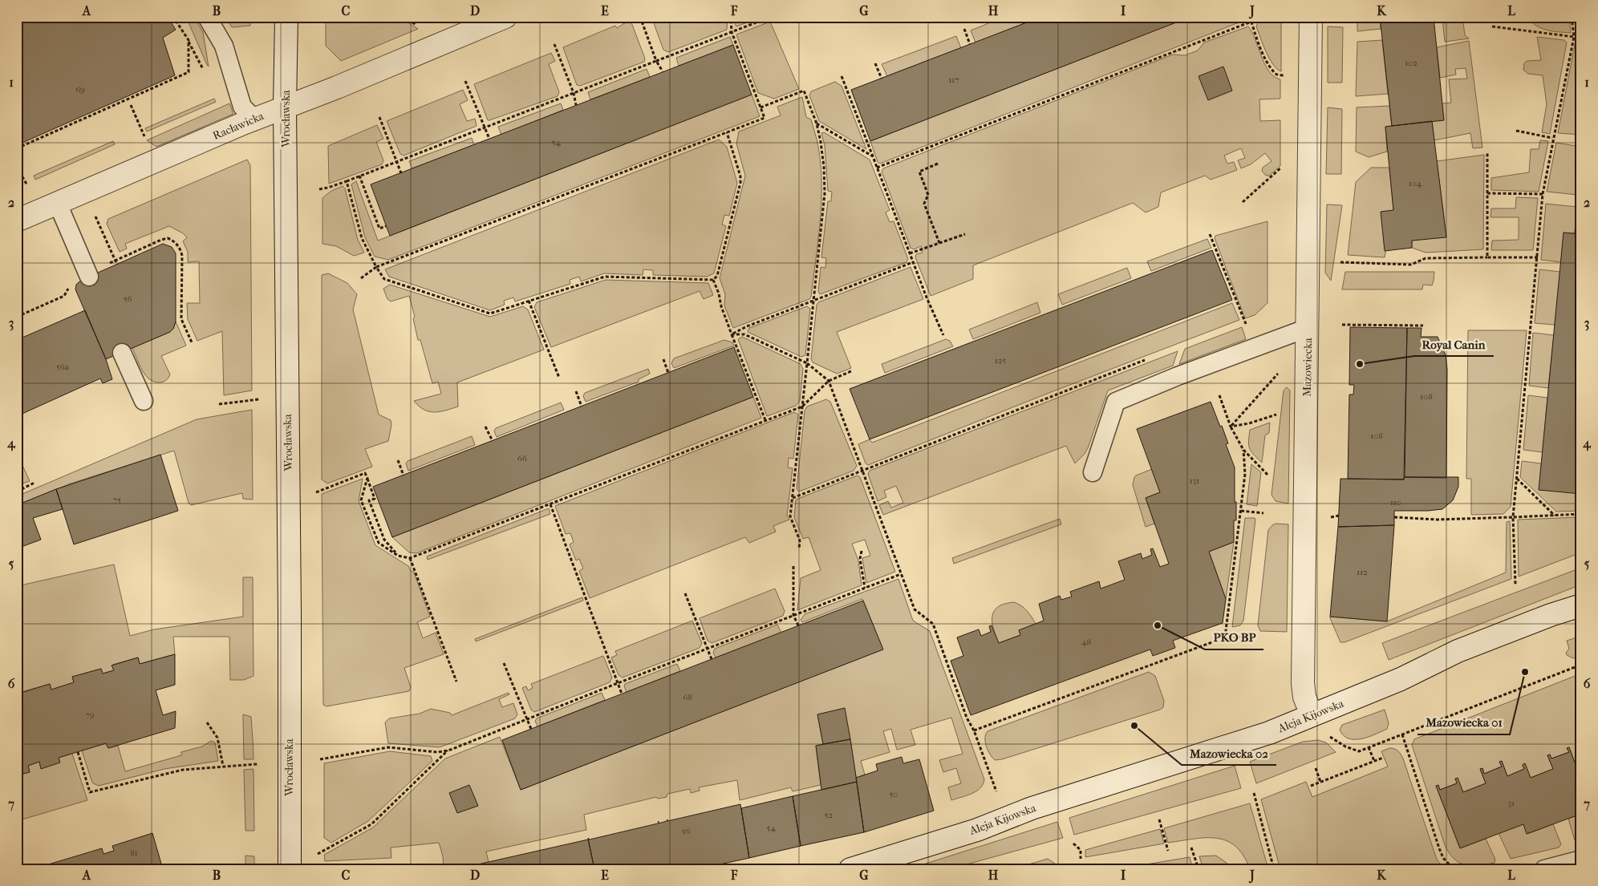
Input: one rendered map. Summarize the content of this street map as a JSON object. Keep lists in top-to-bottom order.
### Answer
{
  "streets": {
    "street": [
      "Wrocławska",
      "Racławicka",
      "Mazowiecka",
      "Aleja Kijowska"
    ]
  },
  "crossings": [
    ["Wrocławska", "Racławicka"],
    ["Mazowiecka", "Aleja Kijowska"]
  ],
  "places": [
    "Royal Canin",
    "PKO BP",
    "Mazowiecka 01",
    "Mazowiecka 02"
  ],
  "house_numbers": [
    "102",
    "117",
    "69",
    "54",
    "104",
    "56",
    "125",
    "56a",
    "108",
    "108",
    "66",
    "131",
    "75",
    "110",
    "112",
    "48",
    "68",
    "79",
    "50",
    "31",
    "52",
    "54",
    "56",
    "81"
  ],
  "grid": {
    "columns": [
      "A",
      "B",
      "C",
      "D",
      "E",
      "F",
      "G",
      "H",
      "I",
      "J",
      "K",
      "L"
    ],
    "rows": [
      "1",
      "2",
      "3",
      "4",
      "5",
      "6",
      "7"
    ]
  }
}
